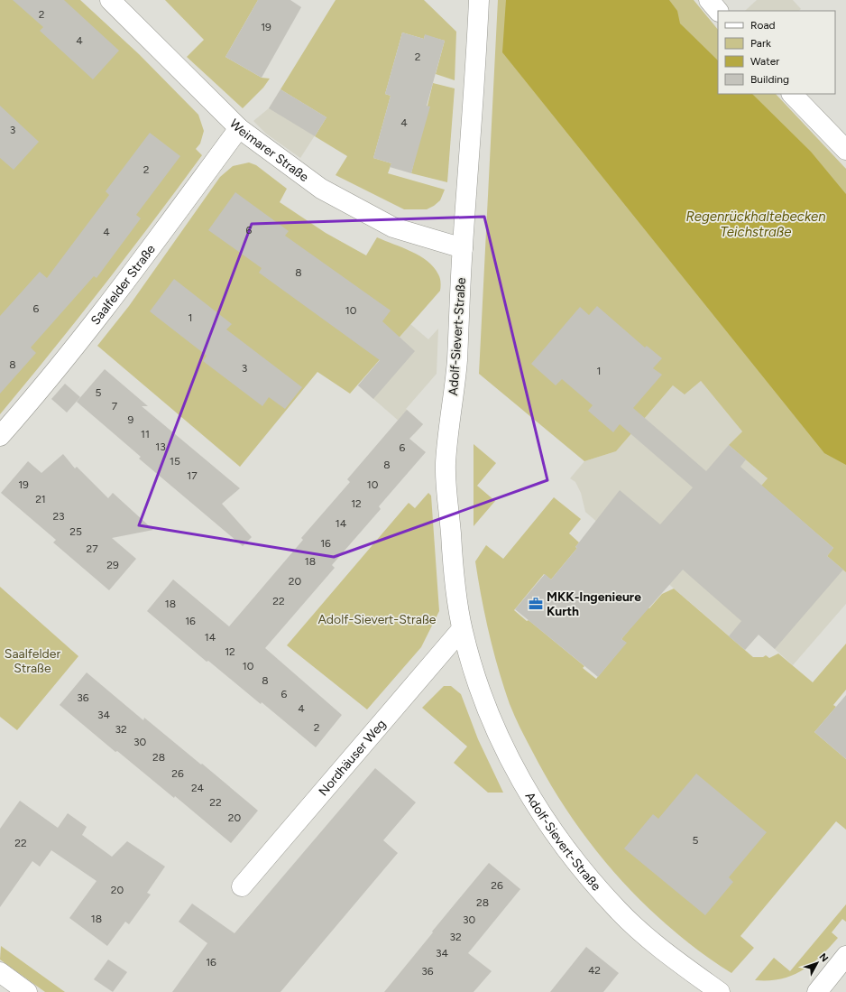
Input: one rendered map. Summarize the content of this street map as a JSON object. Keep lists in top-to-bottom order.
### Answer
{
  "streets": {
    "street": [
      "Weimarer Straße",
      "Saalfelder Straße",
      "Adolf-Sievert-Straße",
      "Nordhäuser Weg"
    ]
  },
  "crossings": [
    ["Weimarer Straße", "Saalfelder Straße"],
    ["Weimarer Straße", "Adolf-Sievert-Straße"],
    ["Adolf-Sievert-Straße", "Nordhäuser Weg"]
  ],
  "water": ["Regenrückhaltebecken Teichstraße"],
  "parks": ["Adolf-Sievert-Straße", "Saalfelder Straße"],
  "places": {
    "office": ["MKK-Ingenieure Kurth"]
  },
  "house_numbers": [
    "2",
    "19",
    "4",
    "2",
    "4",
    "3",
    "2",
    "6",
    "4",
    "8",
    "6",
    "10",
    "1",
    "8",
    "3",
    "1",
    "5",
    "7",
    "9",
    "11",
    "13",
    "6",
    "15",
    "8",
    "17",
    "19",
    "10",
    "21",
    "12",
    "23",
    "14",
    "25",
    "16",
    "27",
    "18",
    "29",
    "20",
    "22",
    "18",
    "16",
    "14",
    "12",
    "10",
    "8",
    "6",
    "36",
    "4",
    "34",
    "2",
    "32",
    "30",
    "28",
    "26",
    "24",
    "22",
    "20",
    "5",
    "22",
    "26",
    "20",
    "28",
    "18",
    "30",
    "32",
    "34",
    "16",
    "42",
    "36"
  ],
  "legend": [
    "Road",
    "Park",
    "Water",
    "Building"
  ],
  "north": "top right"
}
